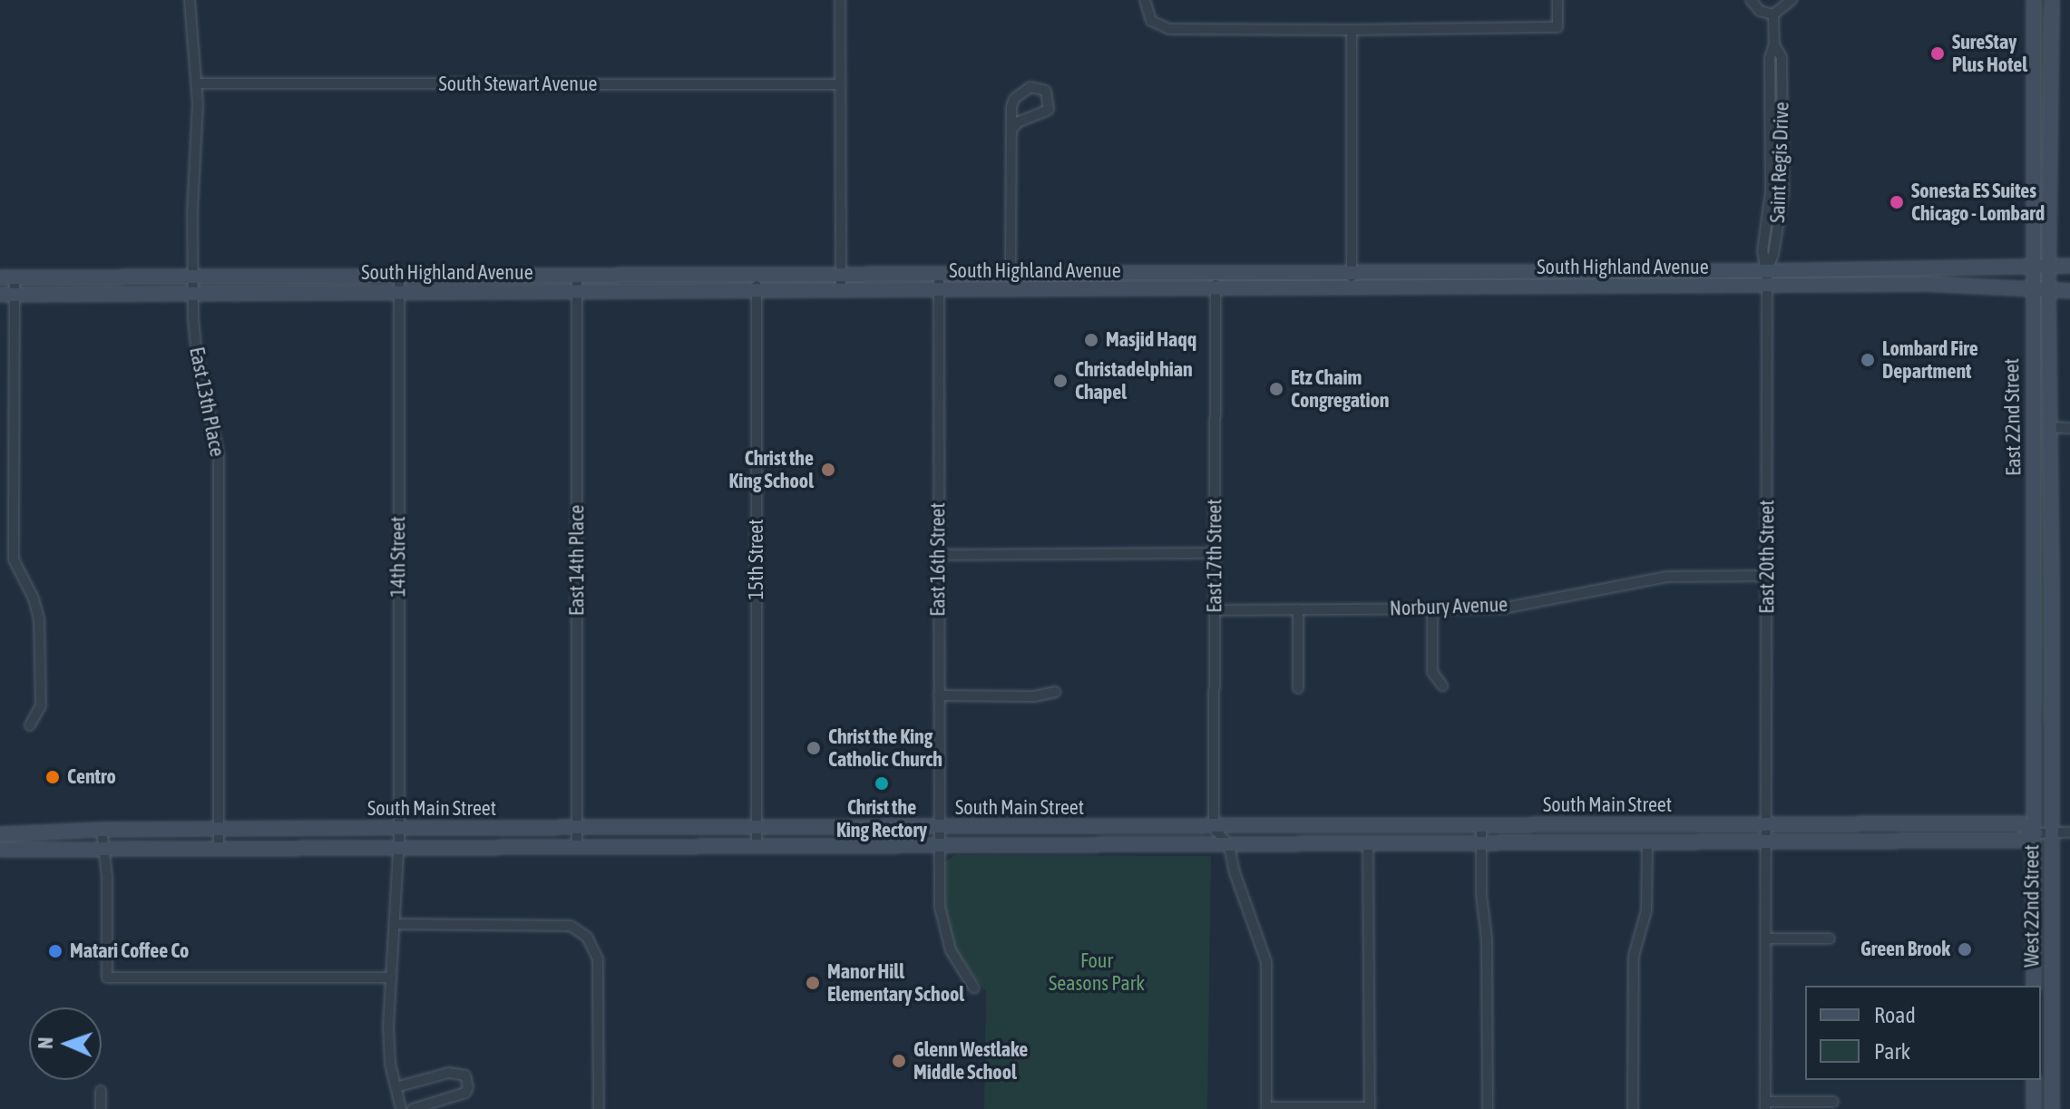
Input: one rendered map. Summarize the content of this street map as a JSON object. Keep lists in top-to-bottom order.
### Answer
{
  "streets": {
    "street": [
      "South Stewart Avenue",
      "Saint Regis Drive",
      "South Highland Avenue",
      "East 13th Place",
      "East 22nd Street",
      "East 17th Street",
      "14th Street",
      "East 20th Street",
      "15th Street",
      "East 16th Street",
      "East 14th Place",
      "Norbury Avenue",
      "South Main Street",
      "West 22nd Street"
    ]
  },
  "crossings": [
    ["South Stewart Avenue", "East 13th Place"],
    ["Saint Regis Drive", "South Highland Avenue"],
    ["Saint Regis Drive", "East 20th Street"],
    ["South Highland Avenue", "East 13th Place"],
    ["South Highland Avenue", "East 22nd Street"],
    ["South Highland Avenue", "East 17th Street"],
    ["South Highland Avenue", "14th Street"],
    ["South Highland Avenue", "East 20th Street"],
    ["South Highland Avenue", "15th Street"],
    ["South Highland Avenue", "East 16th Street"],
    ["South Highland Avenue", "East 14th Place"],
    ["East 13th Place", "South Main Street"],
    ["East 22nd Street", "South Main Street"],
    ["East 22nd Street", "West 22nd Street"],
    ["East 17th Street", "Norbury Avenue"],
    ["East 17th Street", "South Main Street"],
    ["14th Street", "South Main Street"],
    ["East 20th Street", "Norbury Avenue"],
    ["East 20th Street", "South Main Street"],
    ["15th Street", "South Main Street"],
    ["East 16th Street", "South Main Street"],
    ["East 14th Place", "South Main Street"],
    ["South Main Street", "West 22nd Street"]
  ],
  "parks": ["Four Seasons Park"],
  "places": [
    "SureStay Plus Hotel",
    "Sonesta ES Suites Chicago - Lombard",
    "Masjid Haqq",
    "Lombard Fire Department",
    "Christadelphian Chapel",
    "Etz Chaim Congregation",
    "Christ the King School",
    "Christ the King Catholic Church",
    "Centro",
    "Christ the King Rectory",
    "Green Brook",
    "Matari Coffee Co",
    "Manor Hill Elementary School",
    "Glenn Westlake Middle School"
  ],
  "legend": ["Road", "Park"],
  "north": "left"
}
